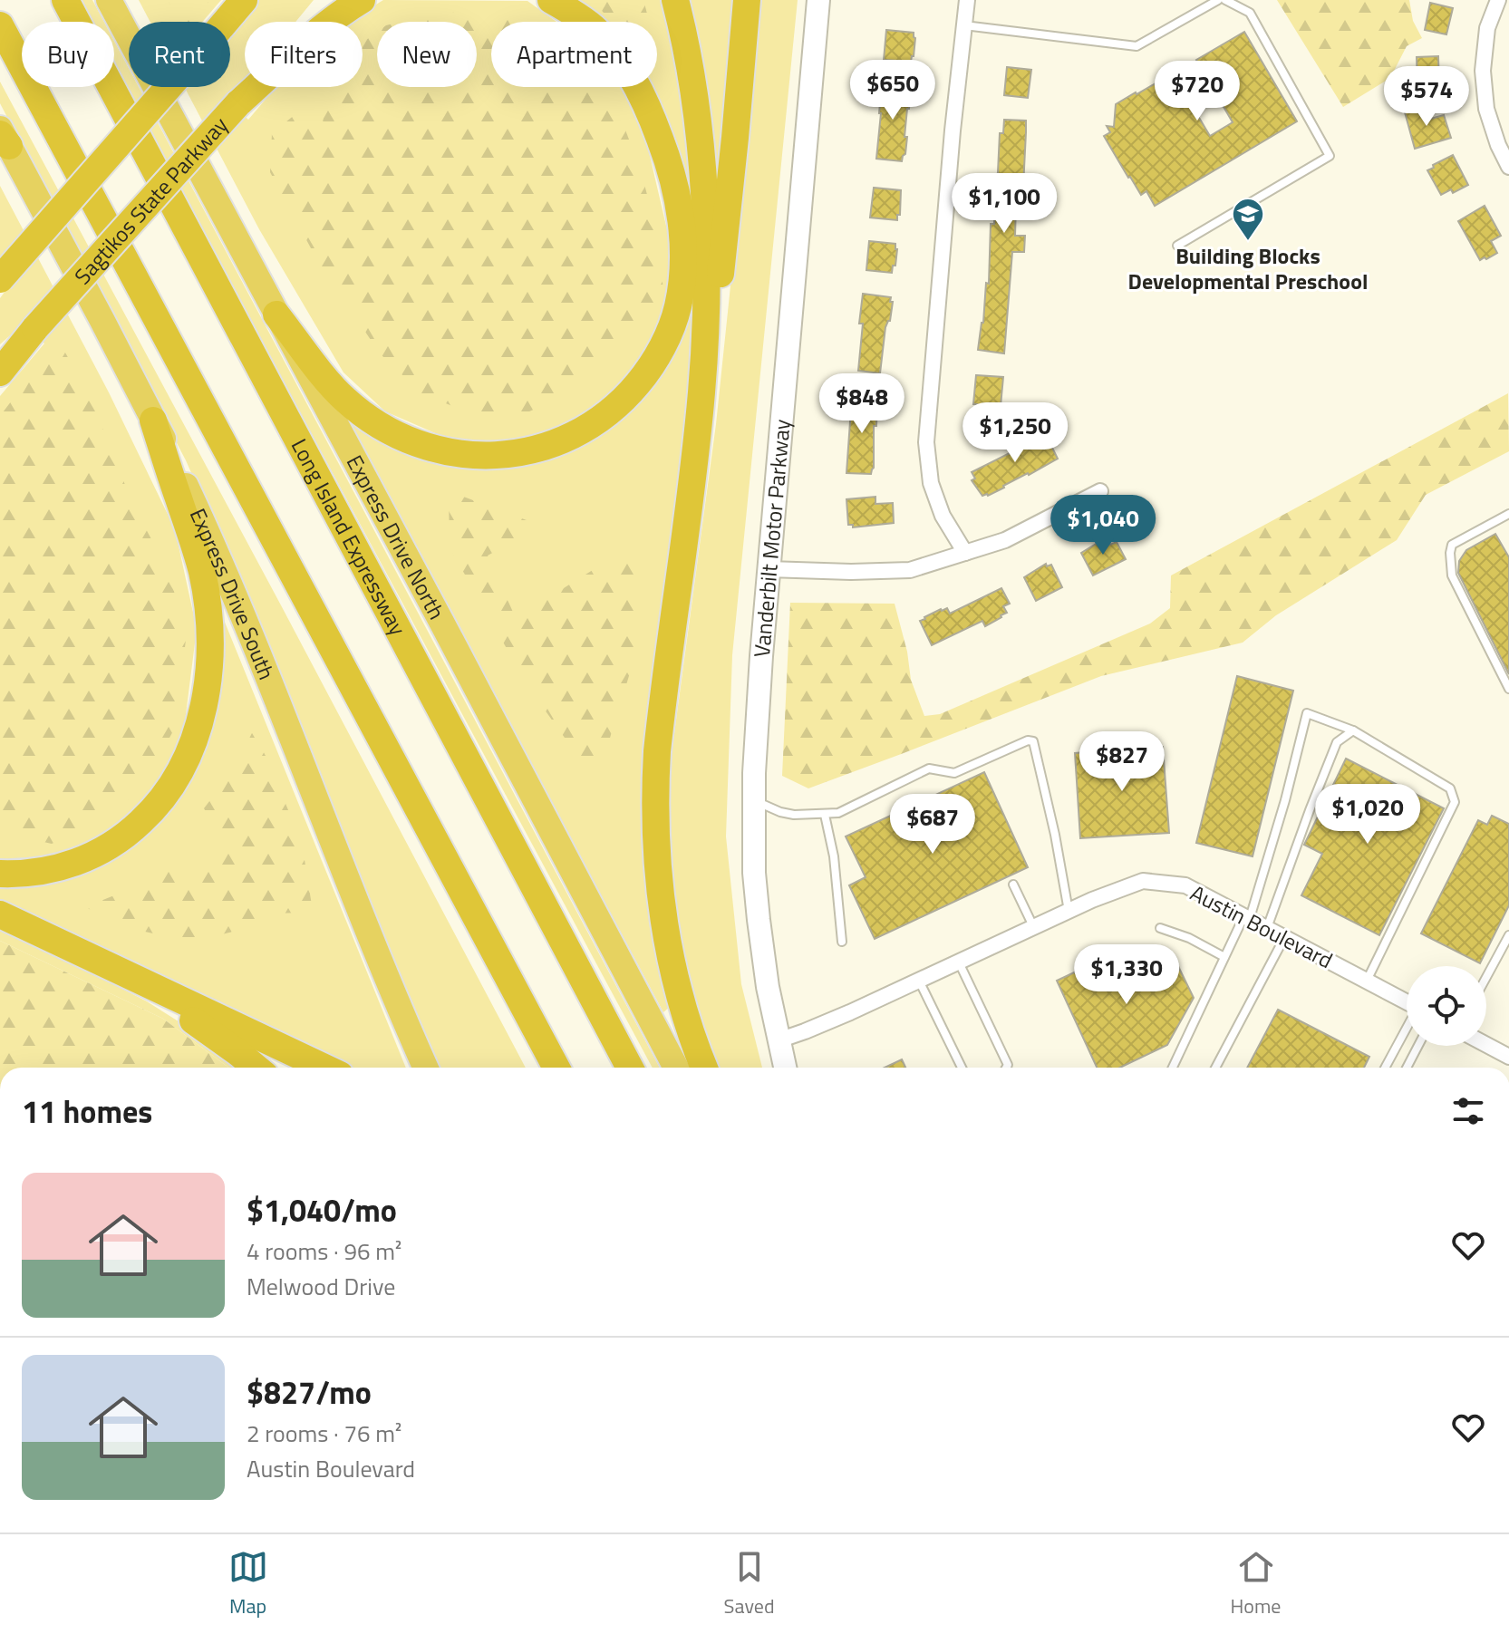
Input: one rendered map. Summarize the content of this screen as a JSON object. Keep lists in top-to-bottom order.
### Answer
{
  "streets": {
    "highway": [
      "Sagtikos State Parkway",
      "Express Drive North",
      "Long Island Expressway",
      "Express Drive South"
    ],
    "main road": ["Vanderbilt Motor Parkway"],
    "street": ["Austin Boulevard"]
  },
  "crossings": [
    ["Vanderbilt Motor Parkway", "Austin Boulevard"]
  ],
  "places": {
    "school or university": ["Building Blocks Developmental Preschool"]
  },
  "page": {
    "chip": [
      "Buy",
      "Rent",
      "Filters",
      "New",
      "Apartment"
    ],
    "price": [
      "$650",
      "$720",
      "$574",
      "$1,100",
      "$848",
      "$1,250",
      "$1,040",
      "$827",
      "$1,020",
      "$687",
      "$1,330"
    ],
    "heading": "11 homes",
    "list": [
      {
        "name": "$1,040/mo",
        "note": "4 rooms · 96 m² · Melwood Drive"
      },
      {
        "name": "$827/mo",
        "note": "2 rooms · 76 m² · Austin Boulevard"
      }
    ],
    "tabs": ["Map", "Saved", "Home"]
  }
}
